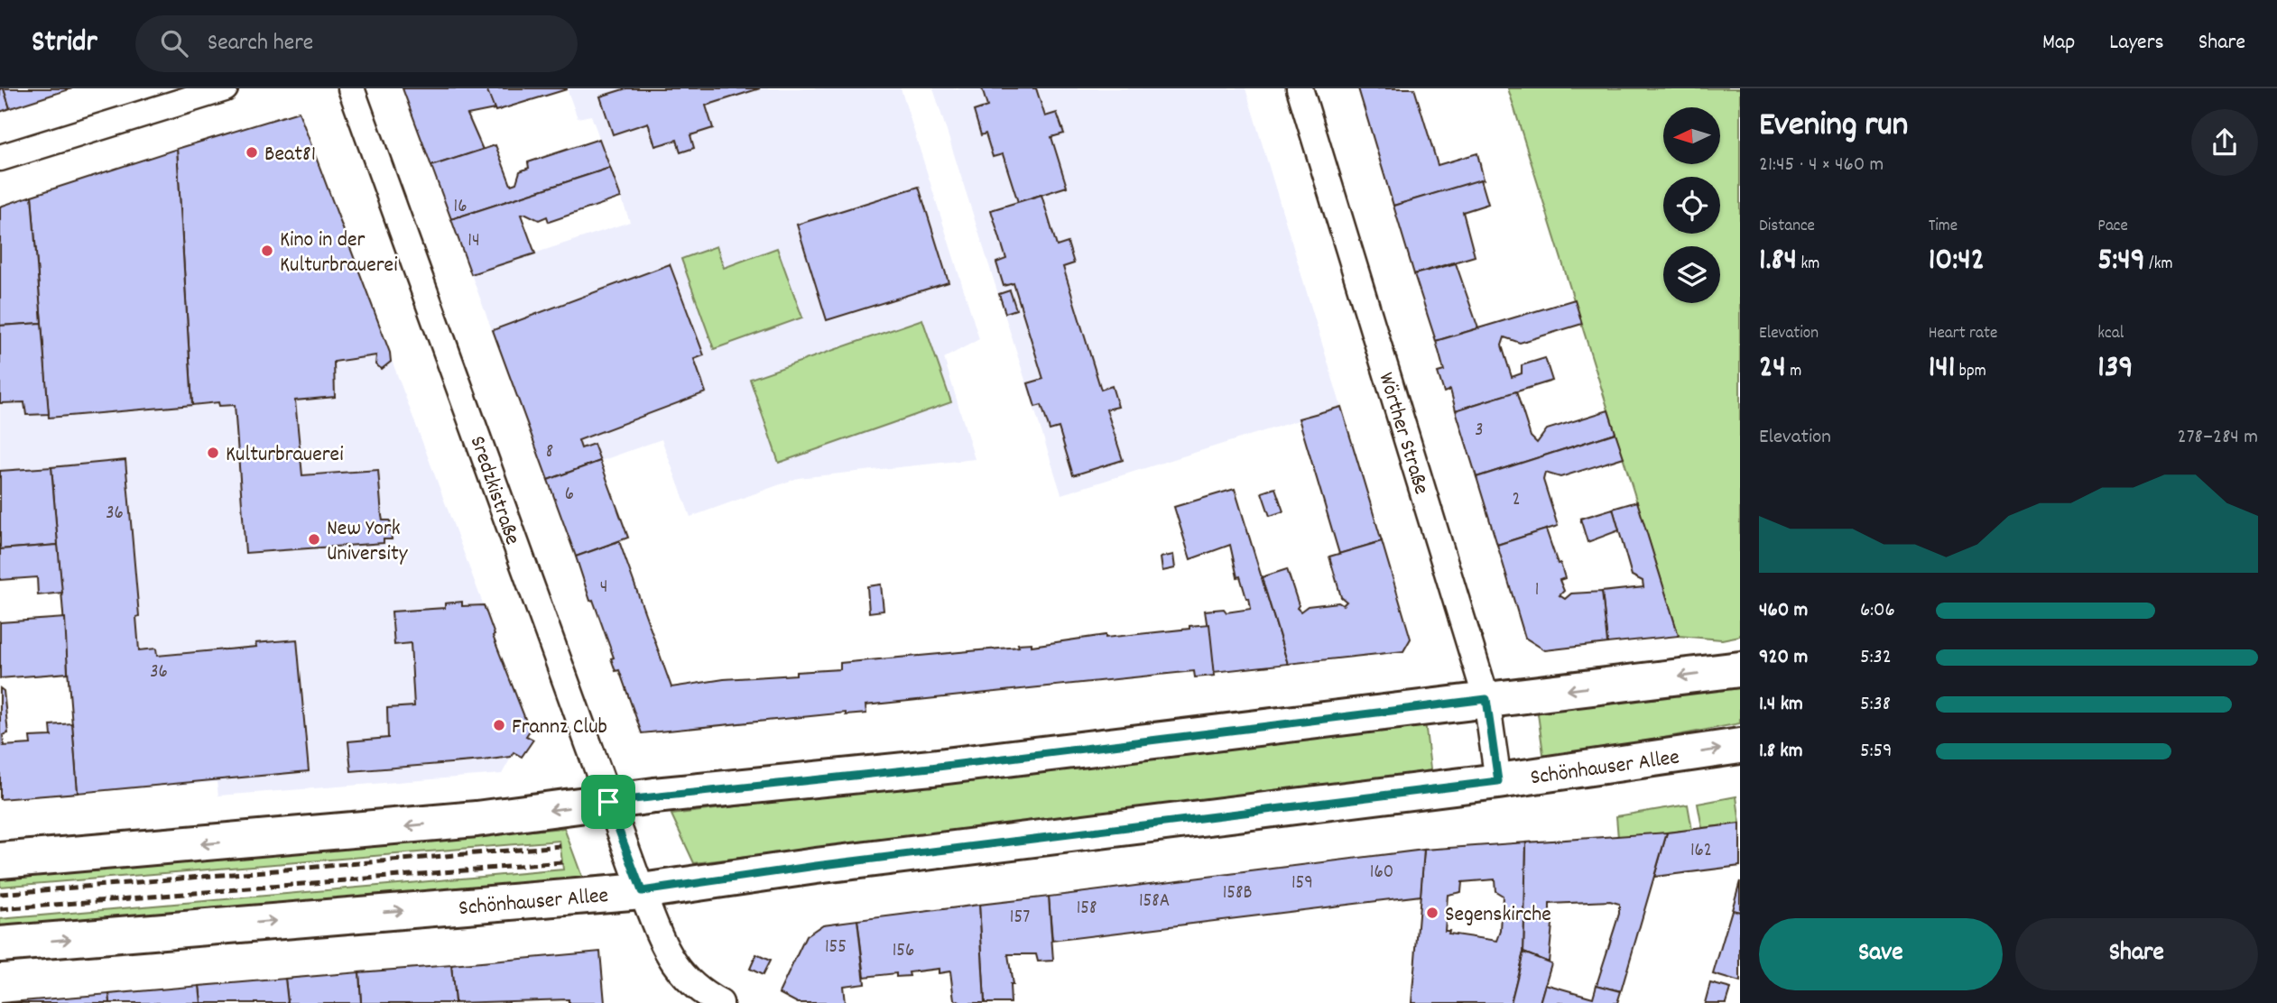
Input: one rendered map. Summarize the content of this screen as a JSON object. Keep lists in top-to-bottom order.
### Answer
{
  "streets": {
    "main road": ["Schönhauser Allee"],
    "street": ["Wörther Straße", "Sredzkistraße"]
  },
  "crossings": [
    ["Wörther Straße", "Schönhauser Allee"],
    ["Sredzkistraße", "Schönhauser Allee"]
  ],
  "places": [
    "Beat81",
    "Kino in der Kulturbrauerei",
    "Kulturbrauerei",
    "New York University",
    "Frannz Club",
    "Segenskirche"
  ],
  "house_numbers": [
    "16",
    "14",
    "3",
    "8",
    "6",
    "2",
    "36",
    "4",
    "1",
    "36",
    "162",
    "160",
    "159",
    "158B",
    "158A",
    "158",
    "157",
    "155",
    "156"
  ],
  "north": "left",
  "page": {
    "header": "Stridr",
    "search": "Search here",
    "nav": ["Map", "Layers", "Share"],
    "heading": ["Evening run", "21:45 · 4 × 460 m"],
    "stats": [
      ["Distance", "1.84 km"],
      ["Time", "10:42"],
      ["Pace", "5:49 /km"],
      ["Elevation", "24 m"],
      ["Heart rate", "141 bpm"],
      ["kcal", "139"]
    ],
    "chart": ["Elevation", "278–284 m"],
    "list": [
      {
        "name": "460 m",
        "note": "6:06"
      },
      {
        "name": "920 m",
        "note": "5:32"
      },
      {
        "name": "1.4 km",
        "note": "5:38"
      },
      {
        "name": "1.8 km",
        "note": "5:59"
      }
    ],
    "buttons": ["Save", "Share"]
  }
}
